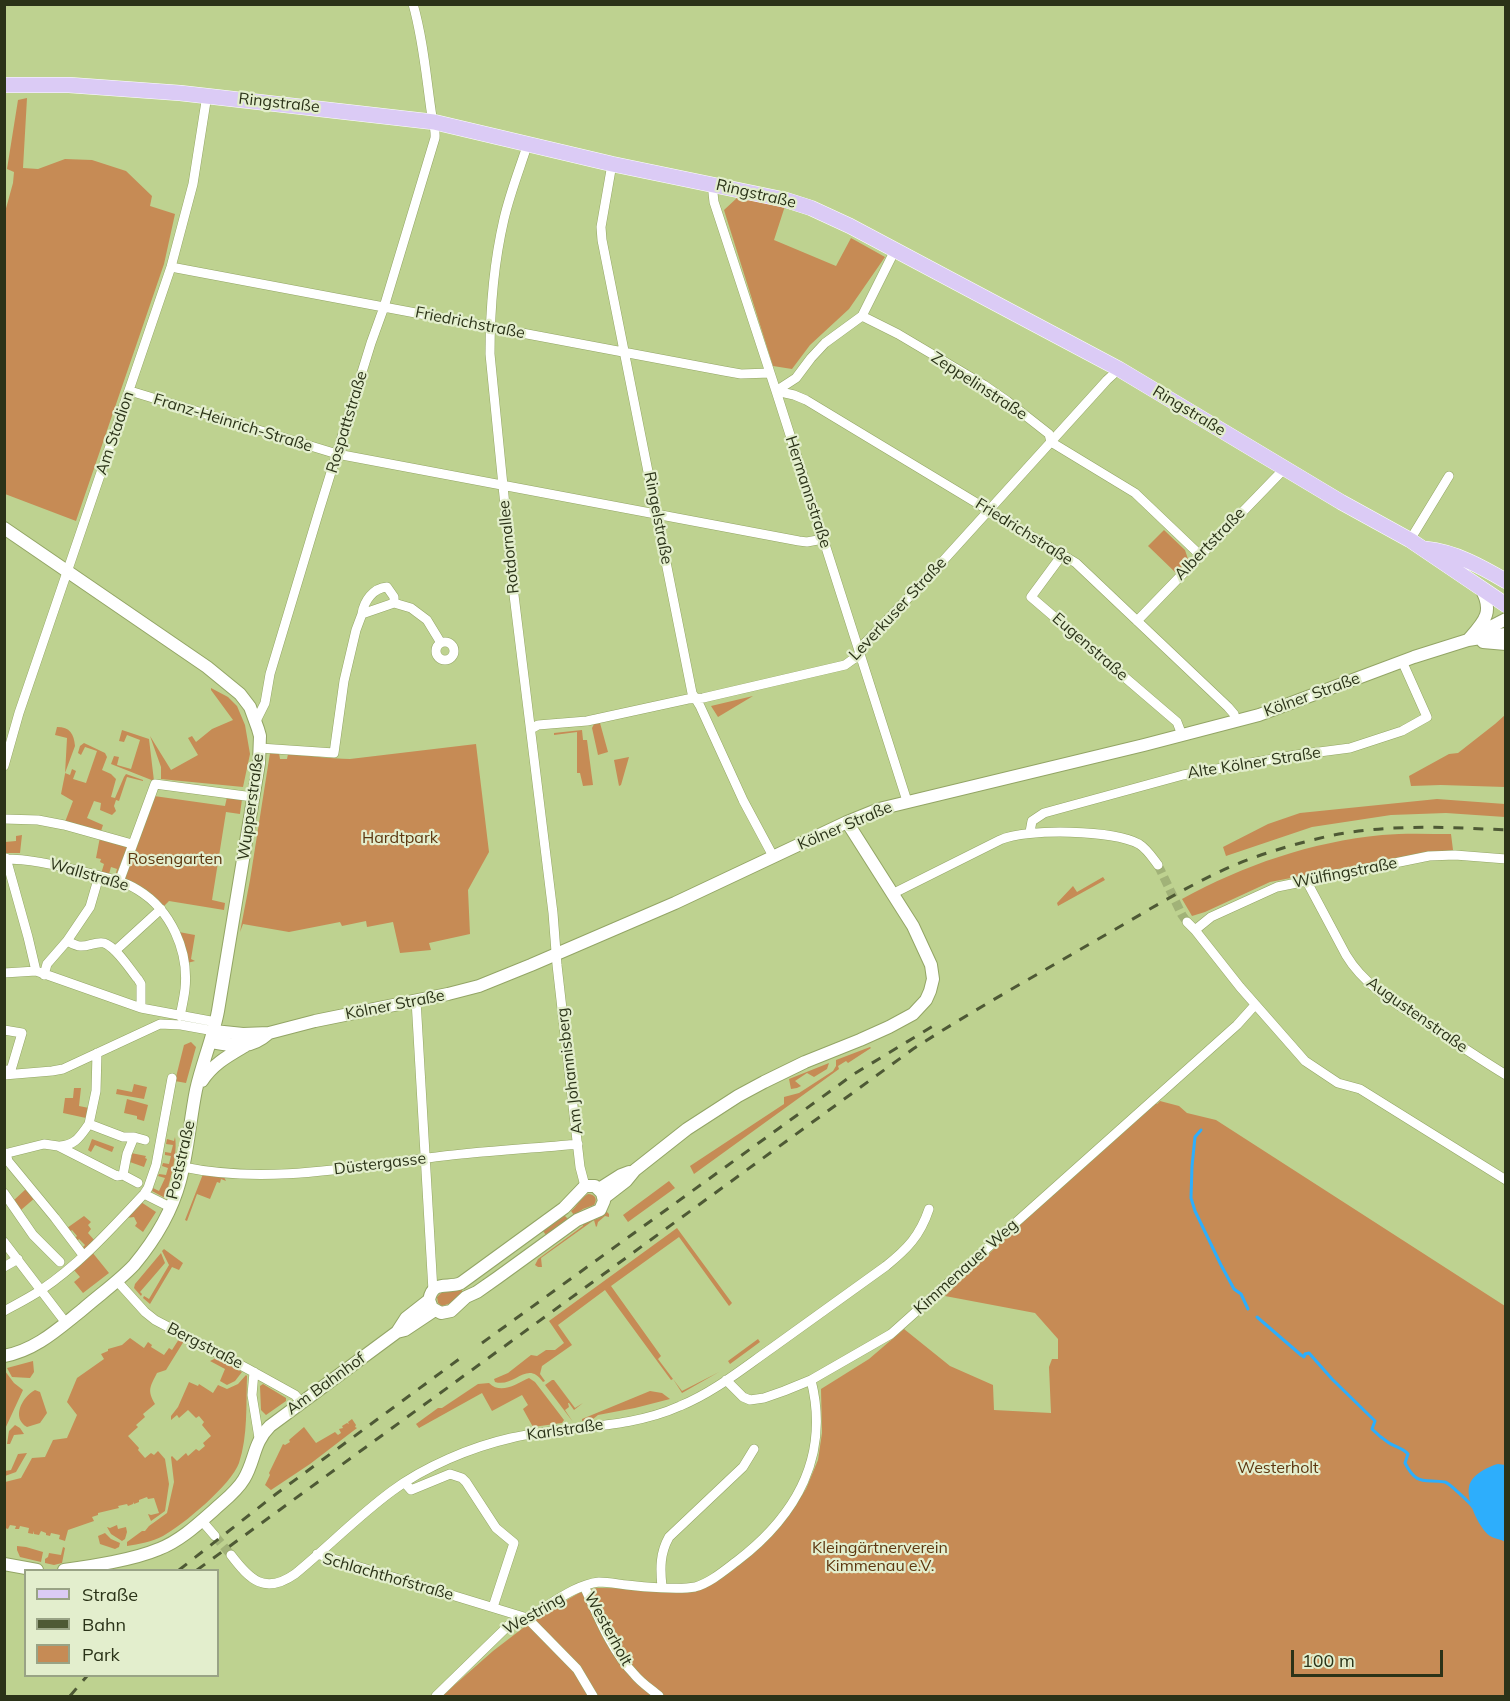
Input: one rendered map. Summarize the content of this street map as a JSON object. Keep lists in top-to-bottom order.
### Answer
{
  "streets": {
    "main road": ["Ringstraße"],
    "street": [
      "Friedrichstraße",
      "Zeppelinstraße",
      "Rospattstraße",
      "Franz-Heinrich-Straße",
      "Am Stadion",
      "Hermannstraße",
      "Ringelstraße",
      "Albertstraße",
      "Rotdornallee",
      "Leverkuser Straße",
      "Eugenstraße",
      "Kölner Straße",
      "Alte Kölner Straße",
      "Wupperstraße",
      "Wülfingstraße",
      "Wallstraße",
      "Augustenstraße",
      "Am Johannisberg",
      "Poststraße",
      "Düstergasse",
      "Kimmenauer Weg",
      "Bergstraße",
      "Am Bahnhof",
      "Karlstraße",
      "Schlachthofstraße",
      "Westring",
      "Westerholt"
    ]
  },
  "crossings": [
    ["Ringstraße", "Rospattstraße"],
    ["Ringstraße", "Am Stadion"],
    ["Ringstraße", "Hermannstraße"],
    ["Ringstraße", "Ringelstraße"],
    ["Ringstraße", "Albertstraße"],
    ["Ringstraße", "Rotdornallee"],
    ["Ringstraße", "Leverkuser Straße"],
    ["Friedrichstraße", "Rospattstraße"],
    ["Friedrichstraße", "Am Stadion"],
    ["Friedrichstraße", "Hermannstraße"],
    ["Friedrichstraße", "Ringelstraße"],
    ["Friedrichstraße", "Albertstraße"],
    ["Friedrichstraße", "Rotdornallee"],
    ["Friedrichstraße", "Leverkuser Straße"],
    ["Friedrichstraße", "Eugenstraße"],
    ["Friedrichstraße", "Kölner Straße"],
    ["Zeppelinstraße", "Albertstraße"],
    ["Zeppelinstraße", "Leverkuser Straße"],
    ["Rospattstraße", "Franz-Heinrich-Straße"],
    ["Rospattstraße", "Wupperstraße"],
    ["Franz-Heinrich-Straße", "Am Stadion"],
    ["Franz-Heinrich-Straße", "Hermannstraße"],
    ["Franz-Heinrich-Straße", "Ringelstraße"],
    ["Franz-Heinrich-Straße", "Rotdornallee"],
    ["Am Stadion", "Wupperstraße"],
    ["Hermannstraße", "Leverkuser Straße"],
    ["Hermannstraße", "Kölner Straße"],
    ["Ringelstraße", "Leverkuser Straße"],
    ["Ringelstraße", "Kölner Straße"],
    ["Rotdornallee", "Leverkuser Straße"],
    ["Rotdornallee", "Kölner Straße"],
    ["Rotdornallee", "Am Johannisberg"],
    ["Eugenstraße", "Kölner Straße"],
    ["Kölner Straße", "Alte Kölner Straße"],
    ["Kölner Straße", "Wupperstraße"],
    ["Kölner Straße", "Wallstraße"],
    ["Kölner Straße", "Am Johannisberg"],
    ["Kölner Straße", "Poststraße"],
    ["Wupperstraße", "Poststraße"],
    ["Wülfingstraße", "Augustenstraße"],
    ["Am Johannisberg", "Düstergasse"],
    ["Poststraße", "Düstergasse"],
    ["Poststraße", "Bergstraße"],
    ["Bergstraße", "Am Bahnhof"],
    ["Karlstraße", "Schlachthofstraße"],
    ["Schlachthofstraße", "Westring"],
    ["Westring", "Westerholt"]
  ],
  "parks": [
    "Hardtpark",
    "Rosengarten",
    "Westerholt",
    "Kleingärtnerverein Kimmenau e.V."
  ],
  "legend": ["Straße", "Bahn", "Park"],
  "scale_bar": "100 m"
}
